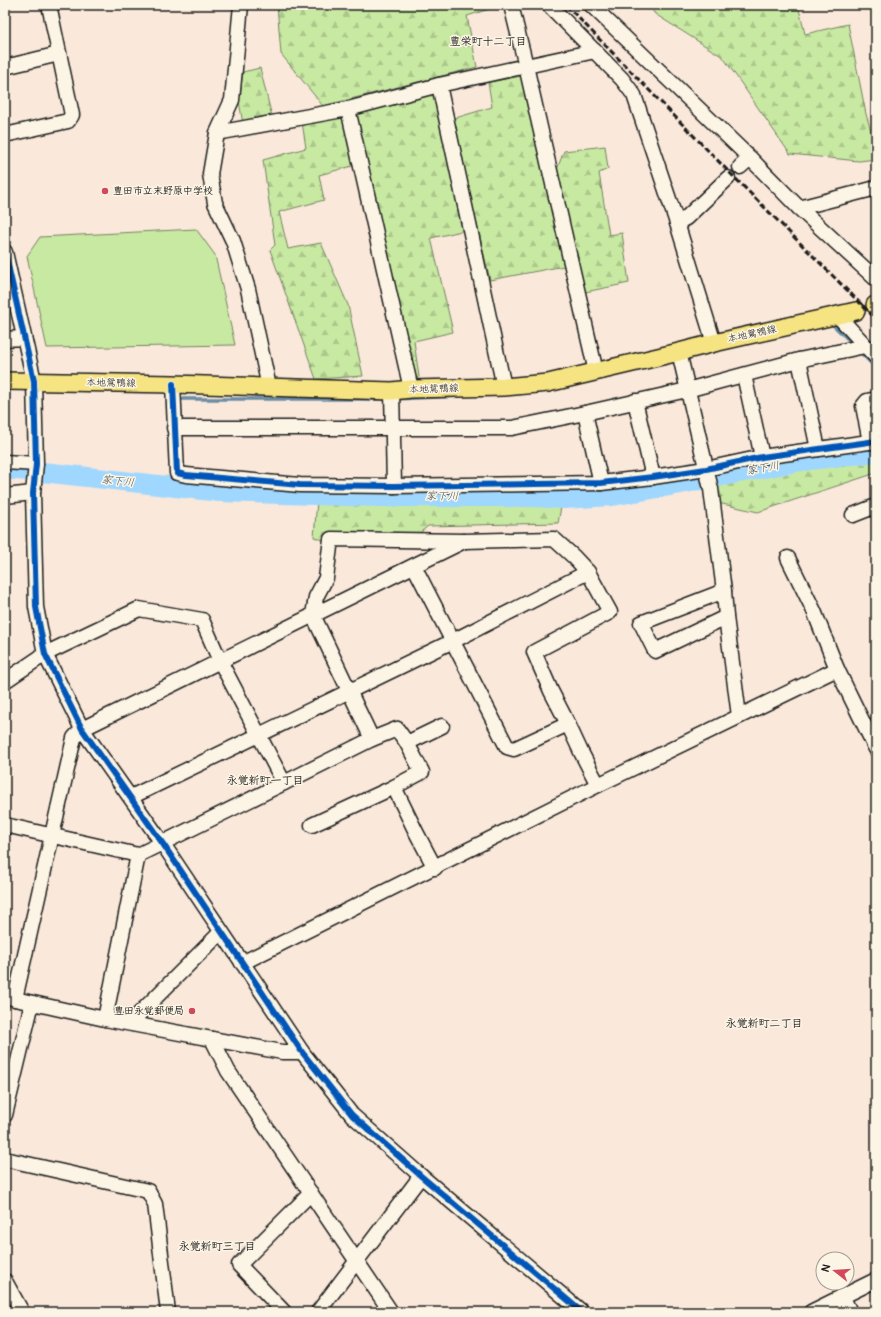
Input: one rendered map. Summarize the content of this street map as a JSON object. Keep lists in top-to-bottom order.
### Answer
{
  "streets": {
    "main road": ["本地鴛鴨線"]
  },
  "districts": [
    "豊栄町十二丁目",
    "永覚新町一丁目",
    "永覚新町二丁目",
    "永覚新町三丁目"
  ],
  "water": ["家下川"],
  "places": ["豊田市立末野原中学校", "豊田永覚郵便局"],
  "north": "left"
}
